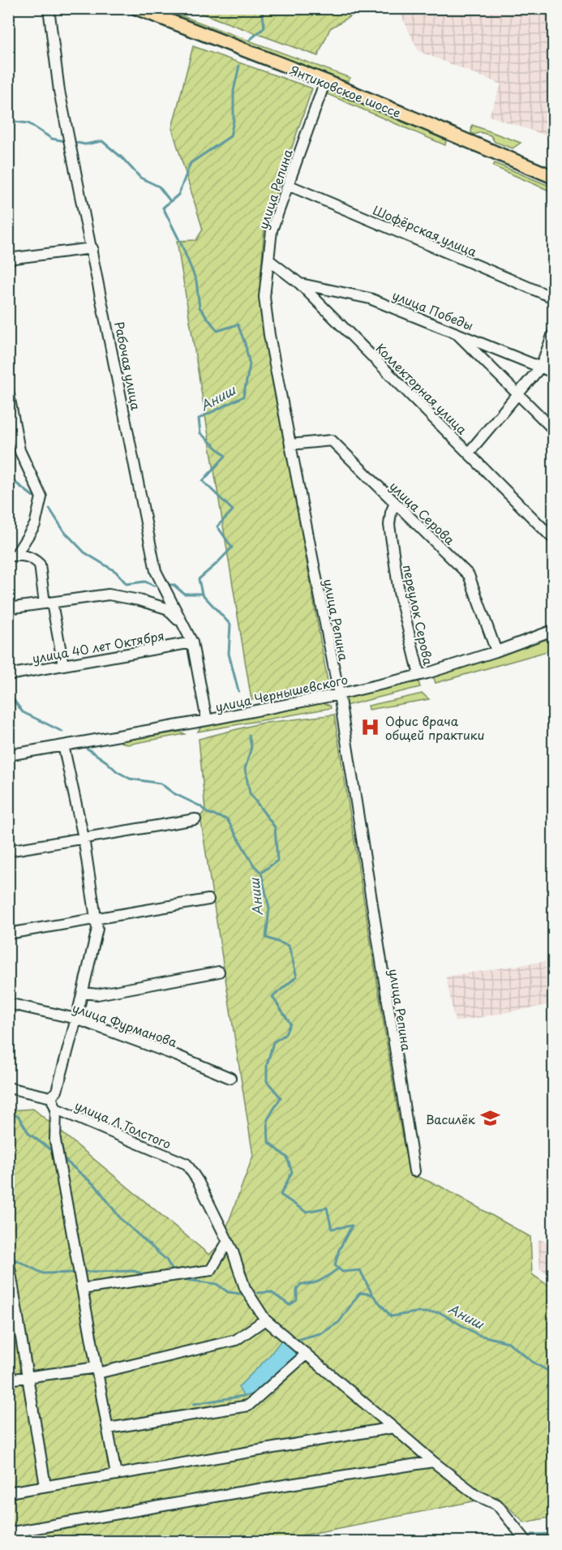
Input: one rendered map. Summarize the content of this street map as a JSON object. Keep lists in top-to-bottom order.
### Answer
{
  "streets": {
    "main road": ["Янтиковское шоссе"],
    "street": [
      "улица Репина",
      "Шофёрская улица",
      "улица Победы",
      "Рабочая улица",
      "Коллекторная улица",
      "улица Серова",
      "переулок Серова",
      "улица 40 лет Октября",
      "улица Чернышевского",
      "улица Фурманова",
      "улица Л.Толстого"
    ]
  },
  "crossings": [
    ["Янтиковское шоссе", "улица Репина"],
    ["улица Репина", "Шофёрская улица"],
    ["улица Репина", "Коллекторная улица"],
    ["улица Репина", "улица Серова"],
    ["улица Репина", "улица Чернышевского"],
    ["улица Победы", "Коллекторная улица"],
    ["Рабочая улица", "улица 40 лет Октября"],
    ["Рабочая улица", "улица Чернышевского"],
    ["улица Серова", "переулок Серова"],
    ["улица Серова", "улица Чернышевского"],
    ["переулок Серова", "улица Чернышевского"]
  ],
  "water": ["Аниш"],
  "places": {
    "hospital": ["Офис врача общей практики"],
    "school or university": ["Василёк"]
  }
}
